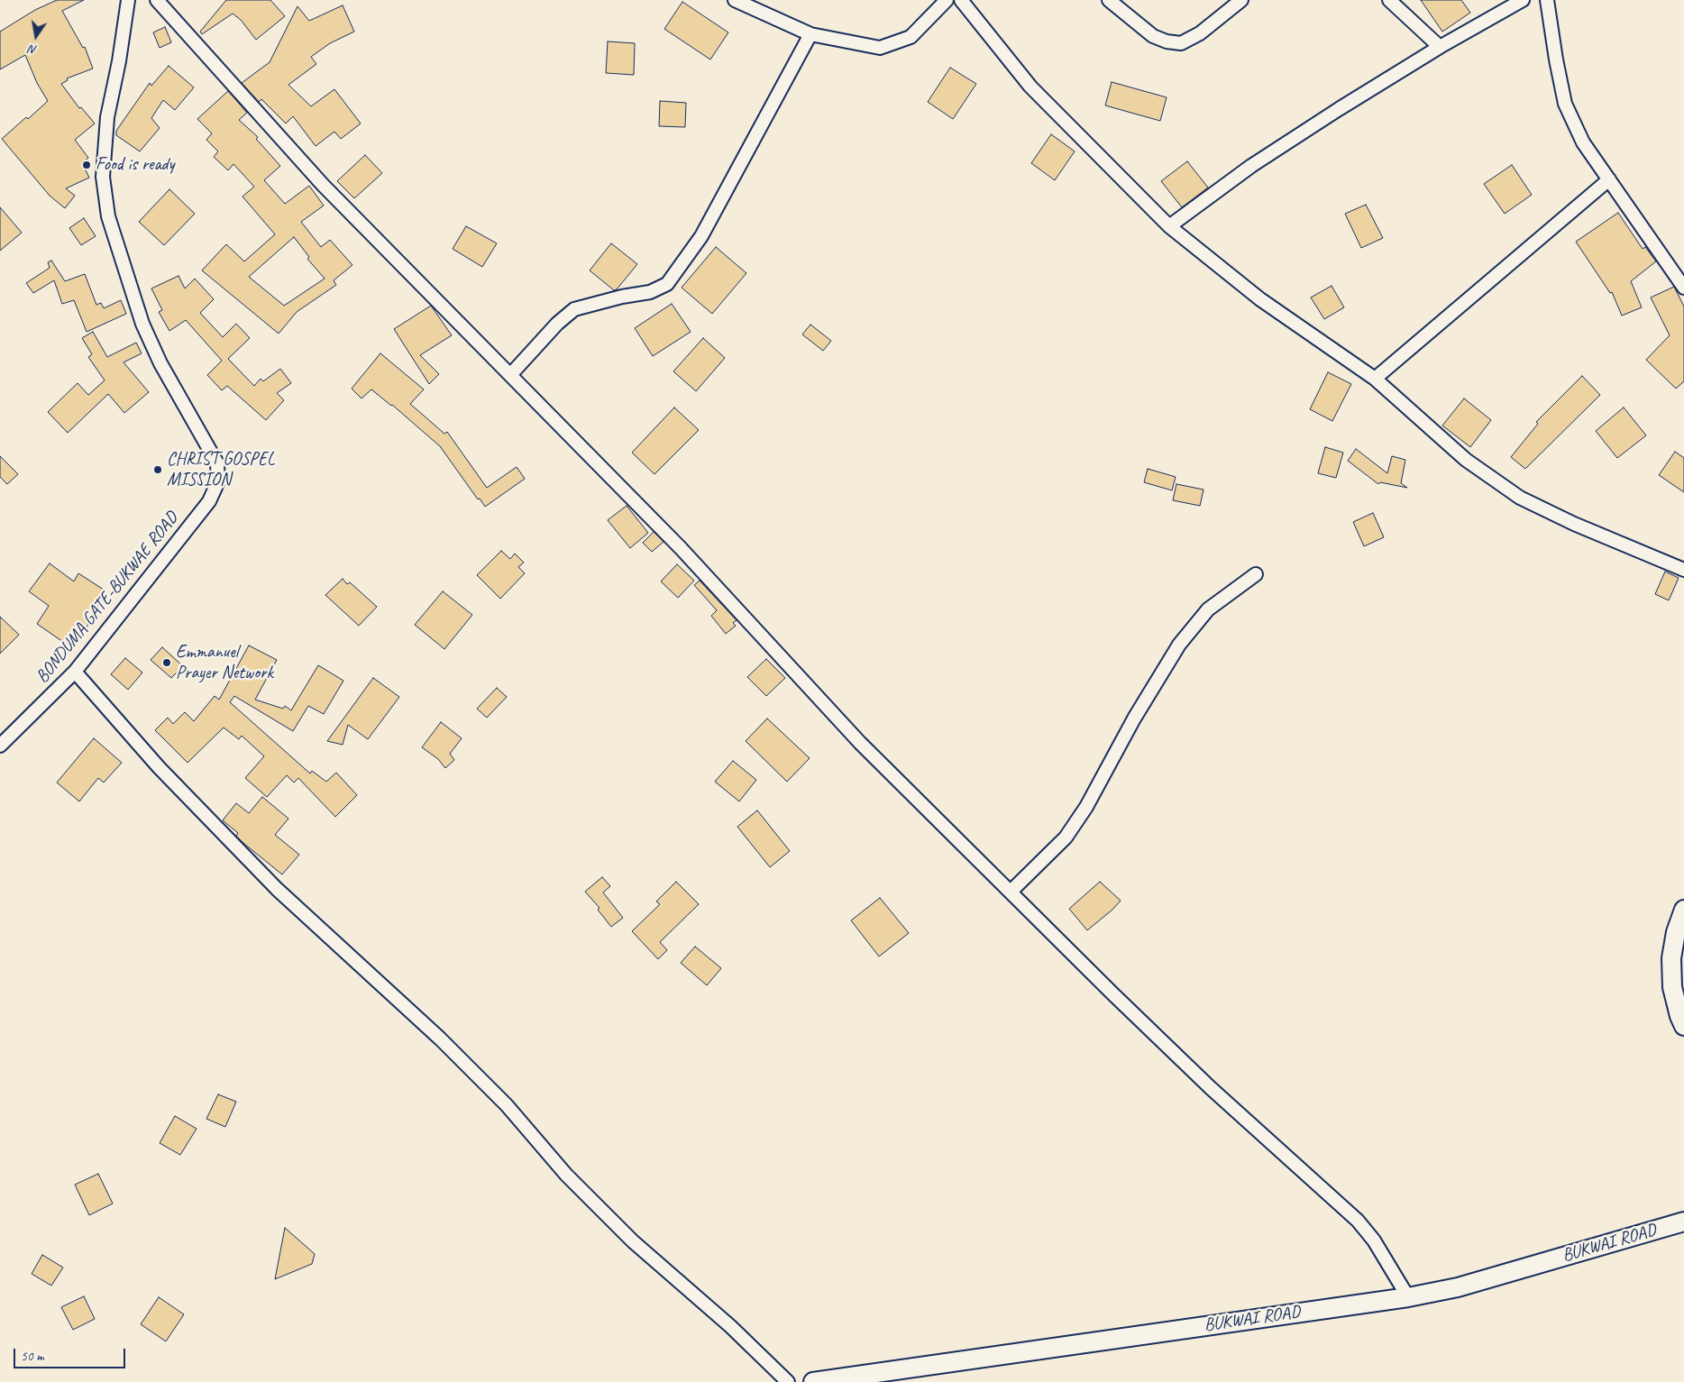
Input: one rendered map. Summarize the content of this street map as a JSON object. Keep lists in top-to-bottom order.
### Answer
{
  "streets": {
    "street": ["BONDUMA GATE-BUKWAE ROAD", "BUKWAI ROAD"]
  },
  "places": ["Food is ready", "CHRIST GOSPEL MISSION", "Emmanuel Prayer Network"],
  "scale_bar": "50 m",
  "north": "bottom"
}
